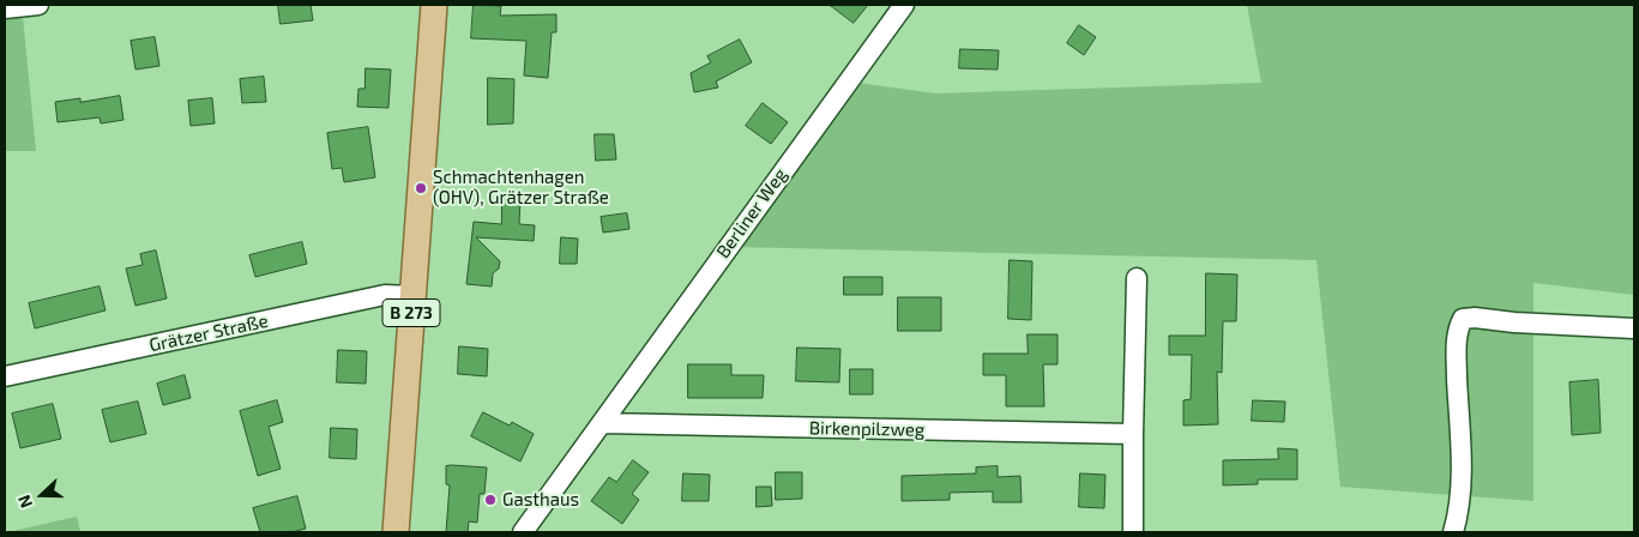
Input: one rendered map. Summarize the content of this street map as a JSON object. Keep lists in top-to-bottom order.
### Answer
{
  "streets": {
    "main road": ["B 273"],
    "street": ["Berliner Weg", "Grätzer Straße", "Birkenpilzweg"]
  },
  "crossings": [
    ["Berliner Weg", "Birkenpilzweg"],
    ["B 273", "Grätzer Straße"]
  ],
  "places": ["Schmachtenhagen (OHV), Grätzer Straße", "Gasthaus"],
  "north": "left"
}
